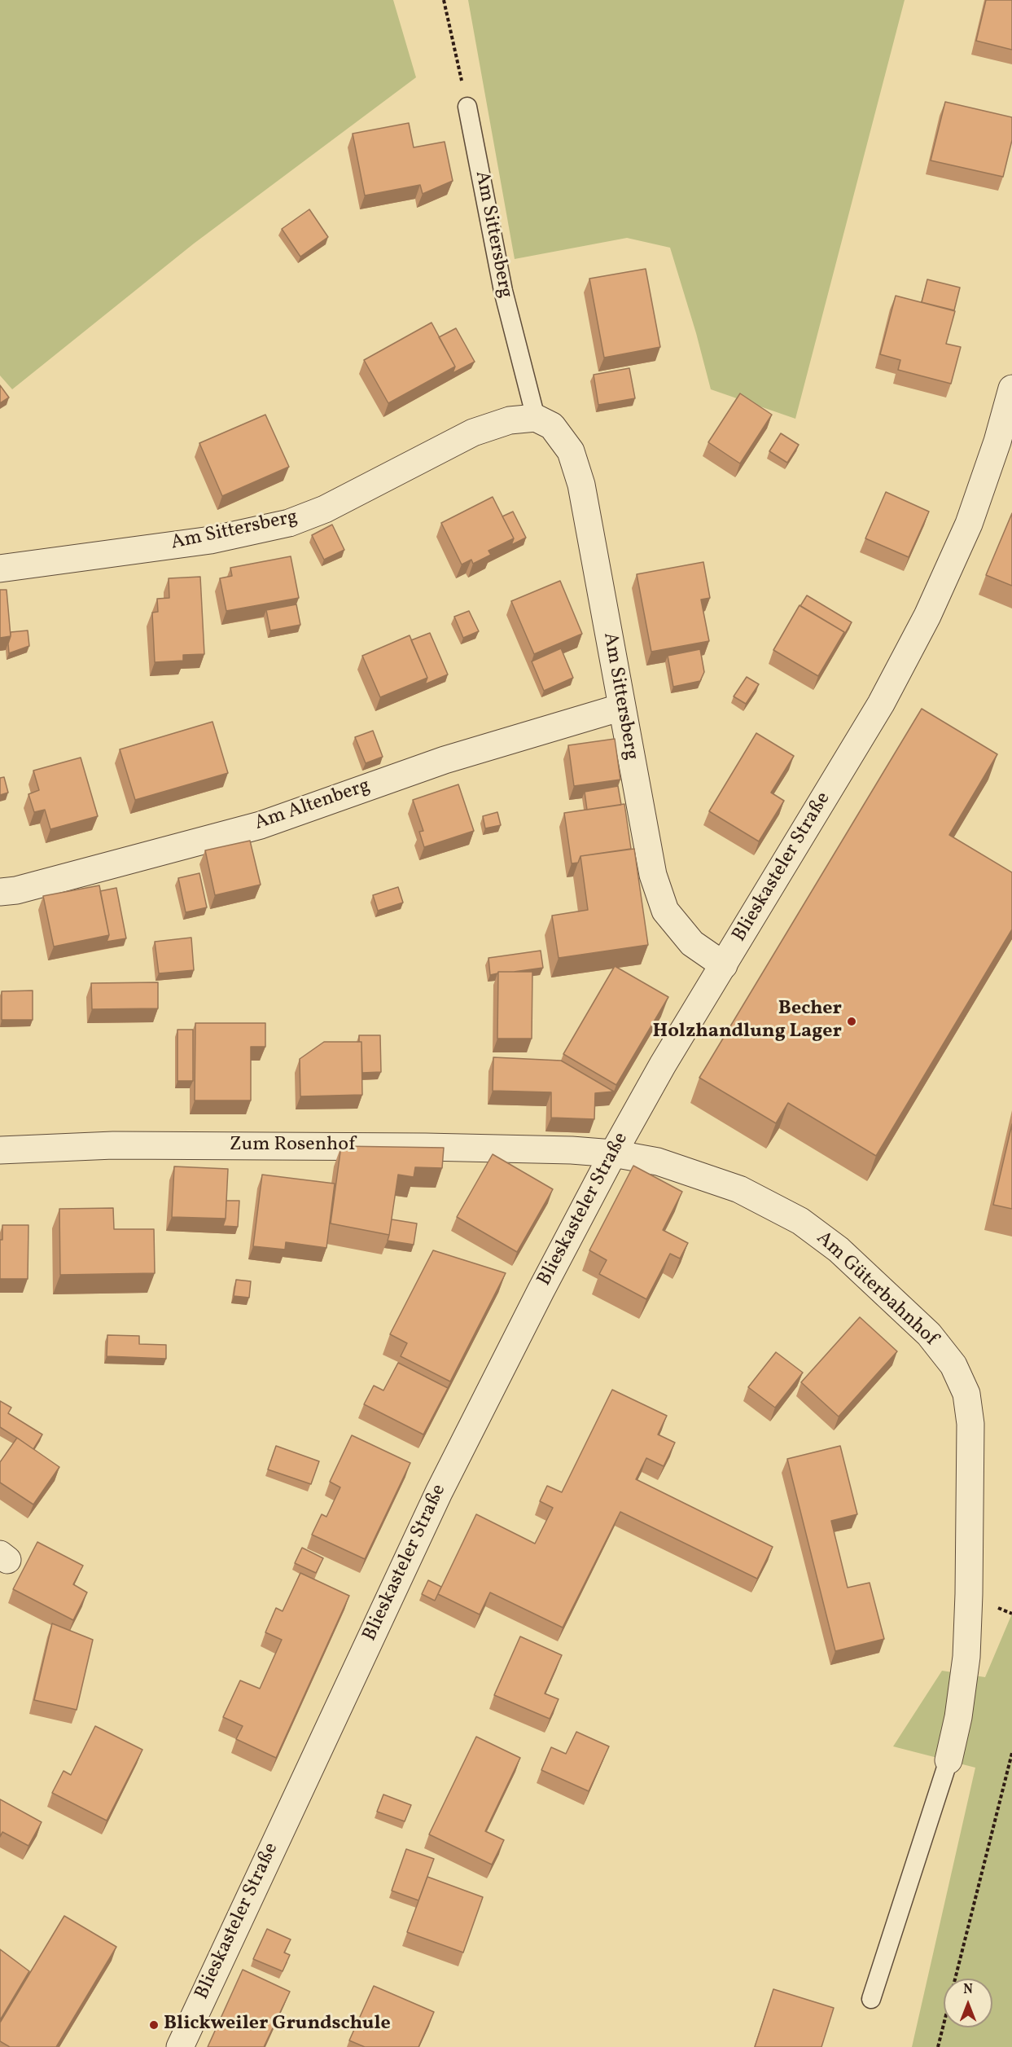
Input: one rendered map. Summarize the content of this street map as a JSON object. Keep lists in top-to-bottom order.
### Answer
{
  "streets": {
    "street": [
      "Am Sittersberg",
      "Am Altenberg",
      "Blieskasteler Straße",
      "Zum Rosenhof",
      "Am Güterbahnhof"
    ]
  },
  "crossings": [
    ["Am Sittersberg", "Am Altenberg"],
    ["Am Sittersberg", "Blieskasteler Straße"],
    ["Blieskasteler Straße", "Zum Rosenhof"],
    ["Blieskasteler Straße", "Am Güterbahnhof"],
    ["Zum Rosenhof", "Am Güterbahnhof"]
  ],
  "places": ["Becher Holzhandlung Lager", "Blickweiler Grundschule"],
  "north": "top"
}
